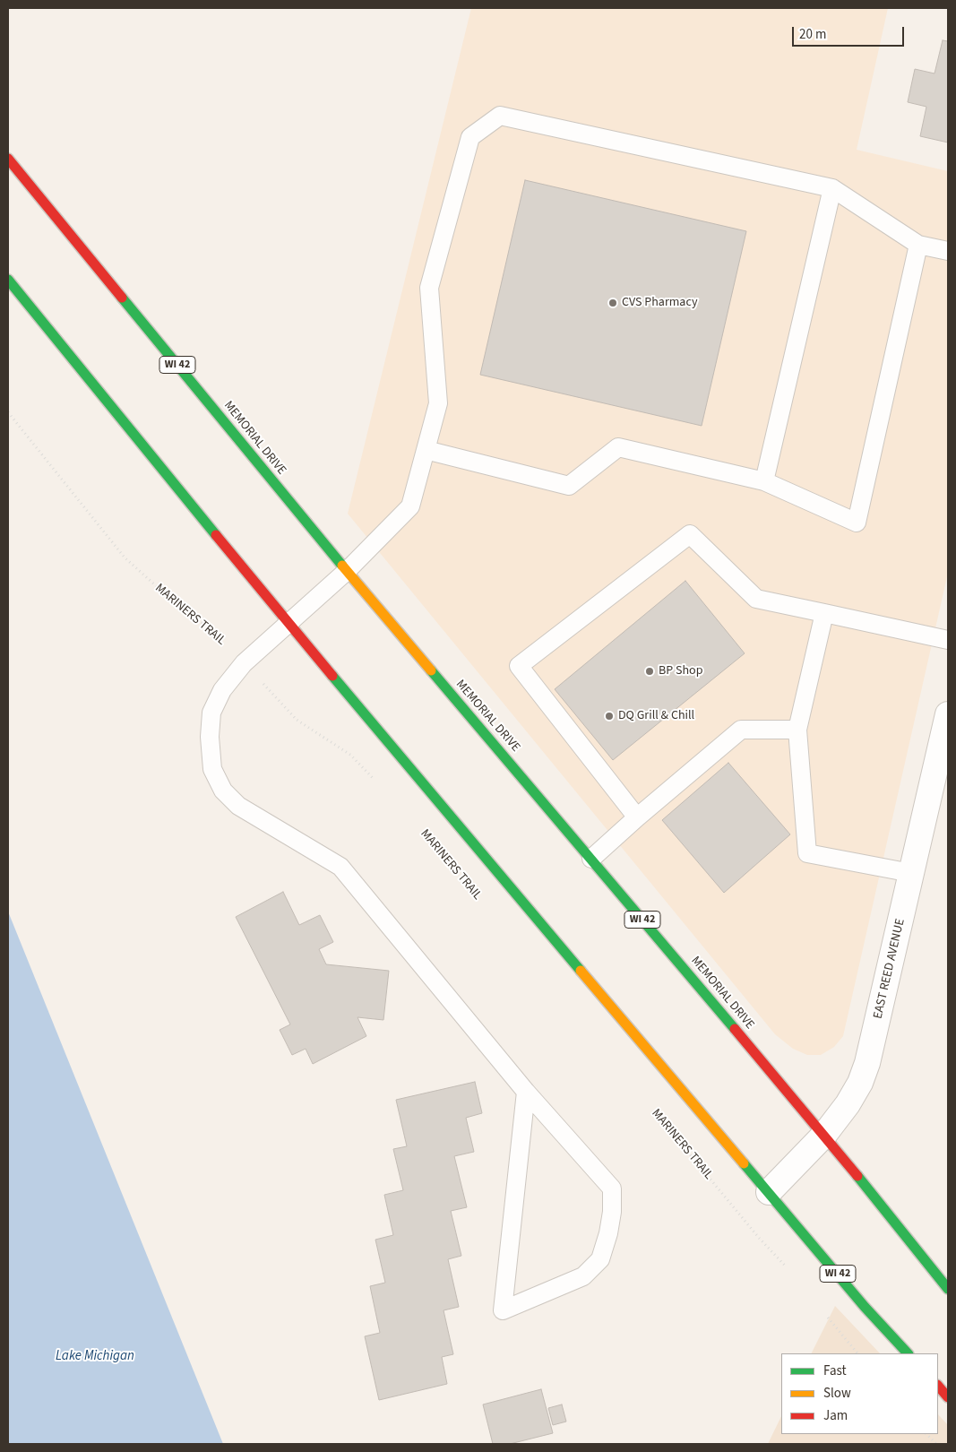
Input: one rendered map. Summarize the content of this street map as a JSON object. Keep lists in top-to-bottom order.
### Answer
{
  "streets": {
    "main road": ["WI 42", "MEMORIAL DRIVE"],
    "street": ["EAST REED AVENUE"],
    "path": ["MARINERS TRAIL"]
  },
  "crossings": [
    ["WI 42", "EAST REED AVENUE"],
    ["MEMORIAL DRIVE", "EAST REED AVENUE"]
  ],
  "water": ["Lake Michigan"],
  "places": ["CVS Pharmacy", "BP Shop", "DQ Grill & Chill"],
  "legend": ["Fast", "Slow", "Jam"],
  "scale_bar": "20 m"
}
